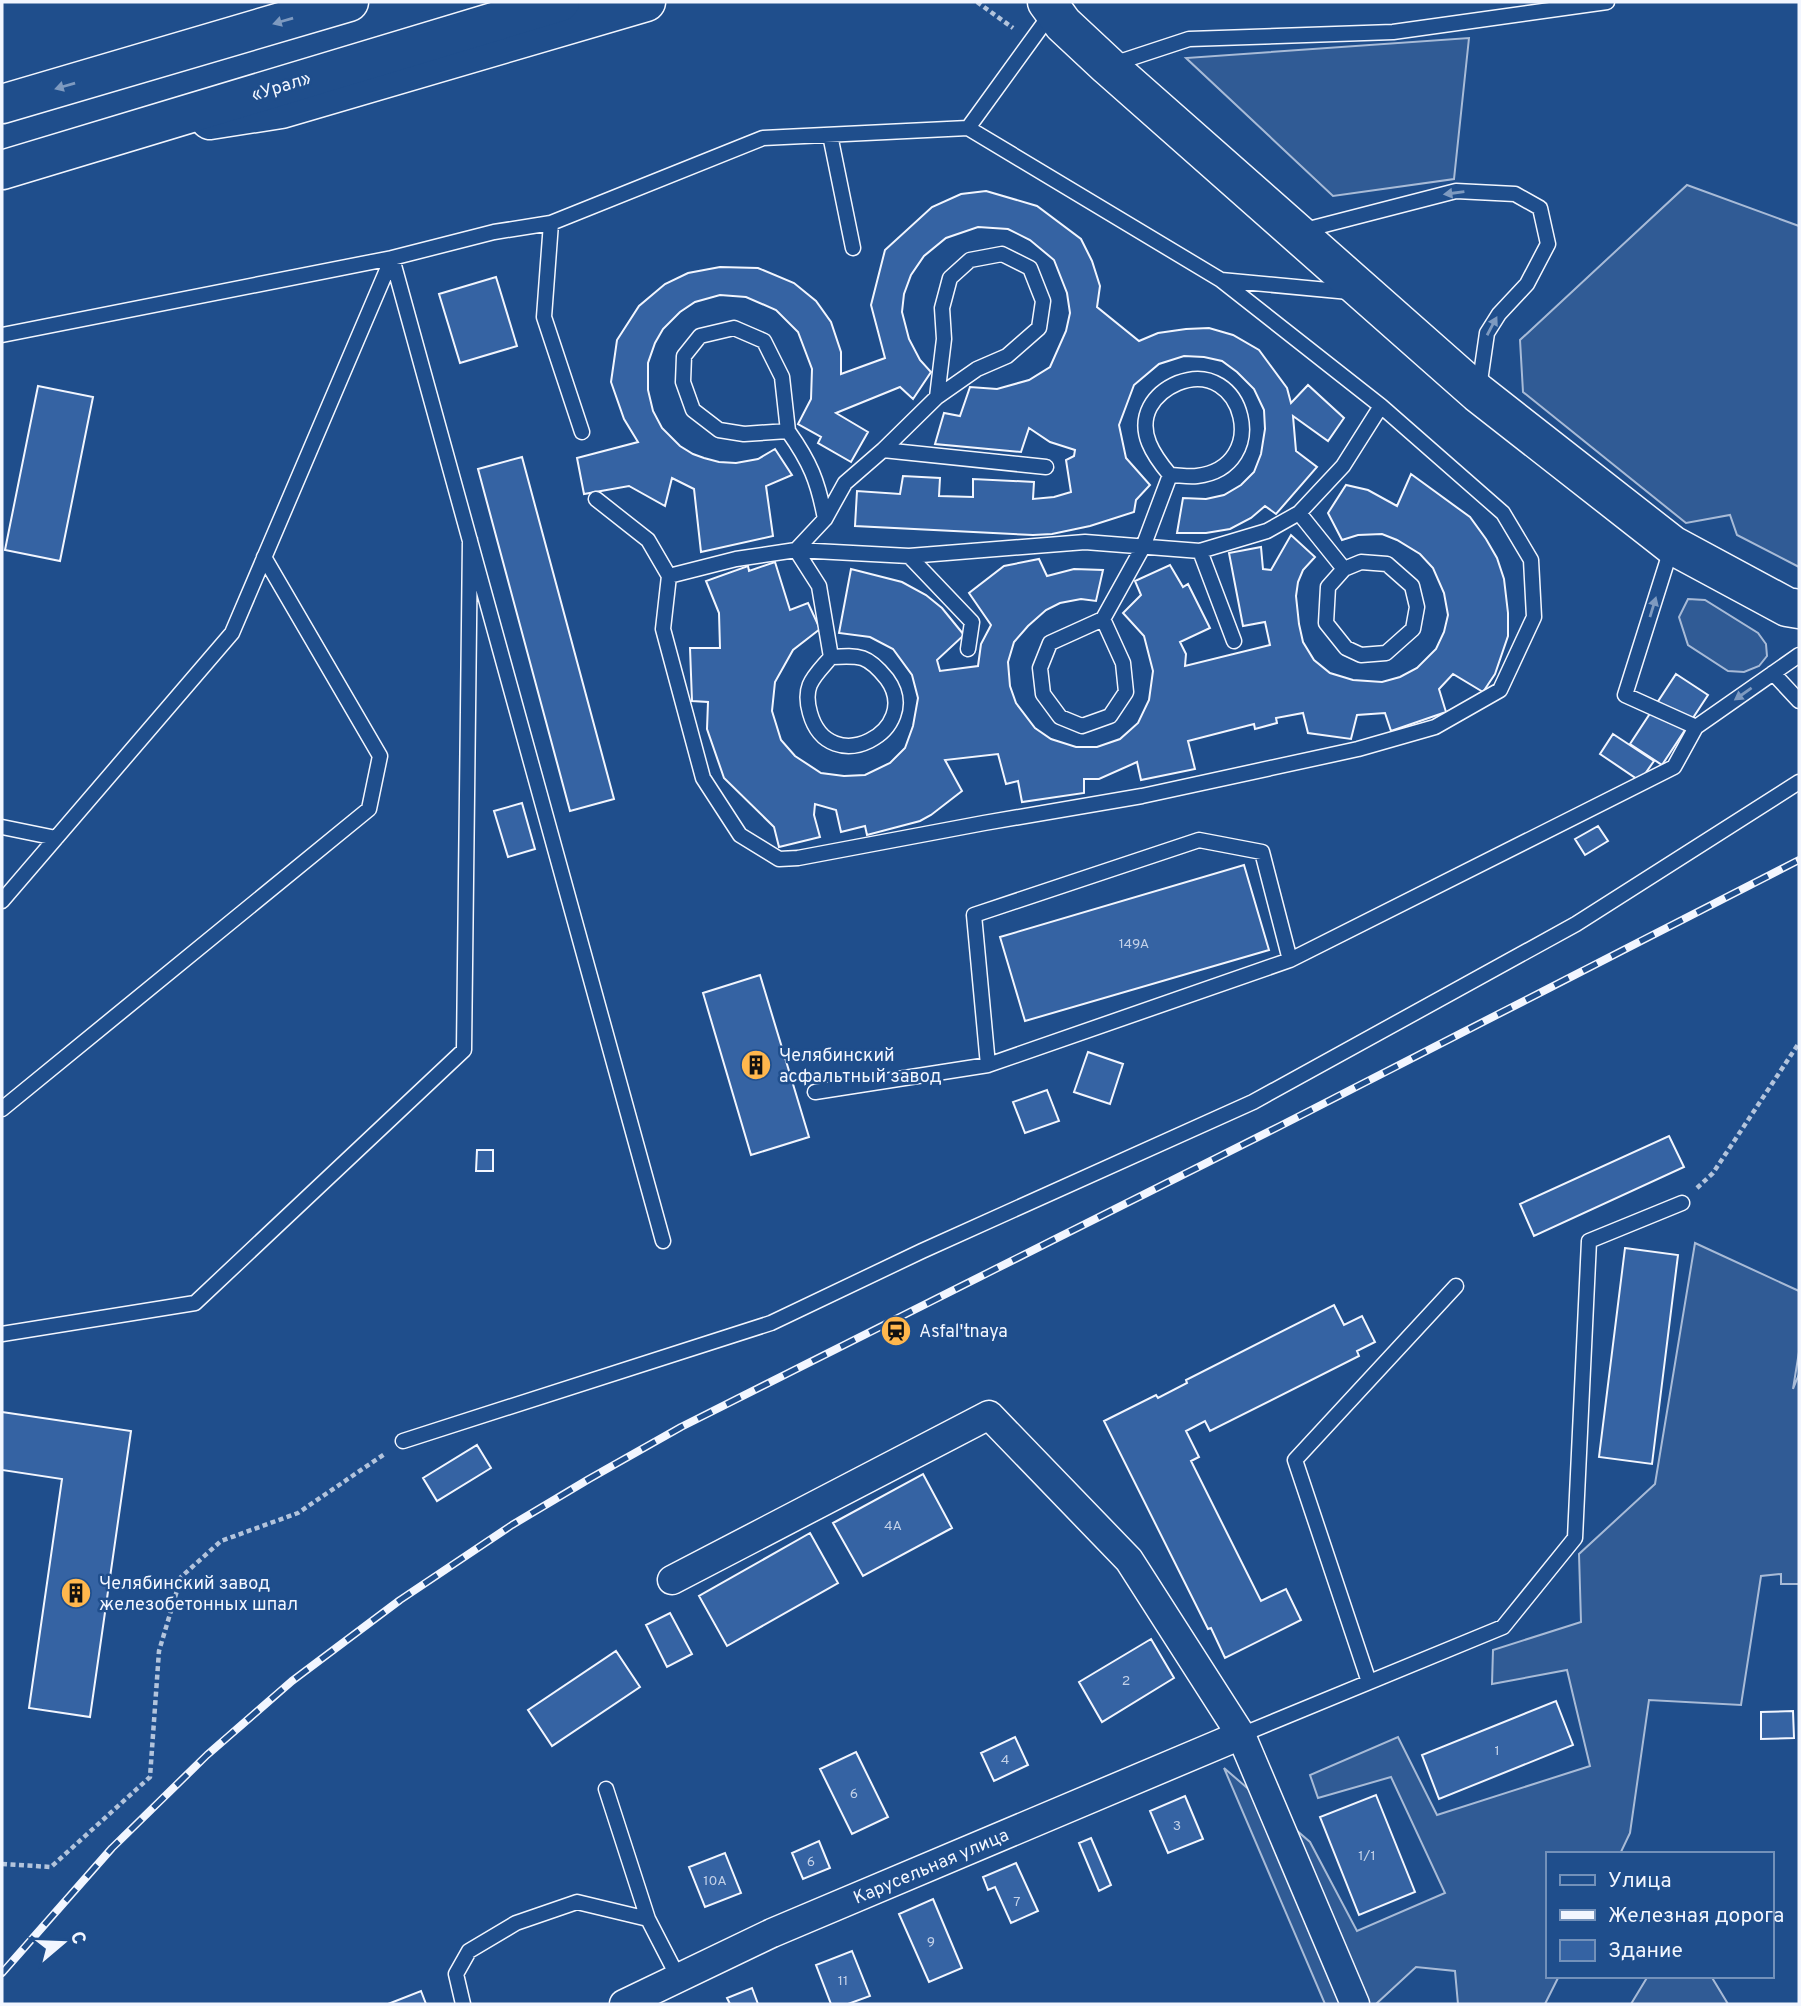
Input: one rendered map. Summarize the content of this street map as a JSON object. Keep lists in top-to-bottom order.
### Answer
{
  "streets": {
    "street": ["«Урал»", "Карусельная улица"]
  },
  "places": {
    "building": ["Челябинский асфальтный завод", "Челябинский завод железобетонных шпал"],
    "station": ["Asfal'tnaya"]
  },
  "house_numbers": [
    "149А",
    "4А",
    "2",
    "1",
    "4",
    "6",
    "3",
    "1/1",
    "6",
    "10А",
    "7",
    "9",
    "11"
  ],
  "legend": ["Улица", "Железная дорога", "Здание"],
  "north": "right"
}
